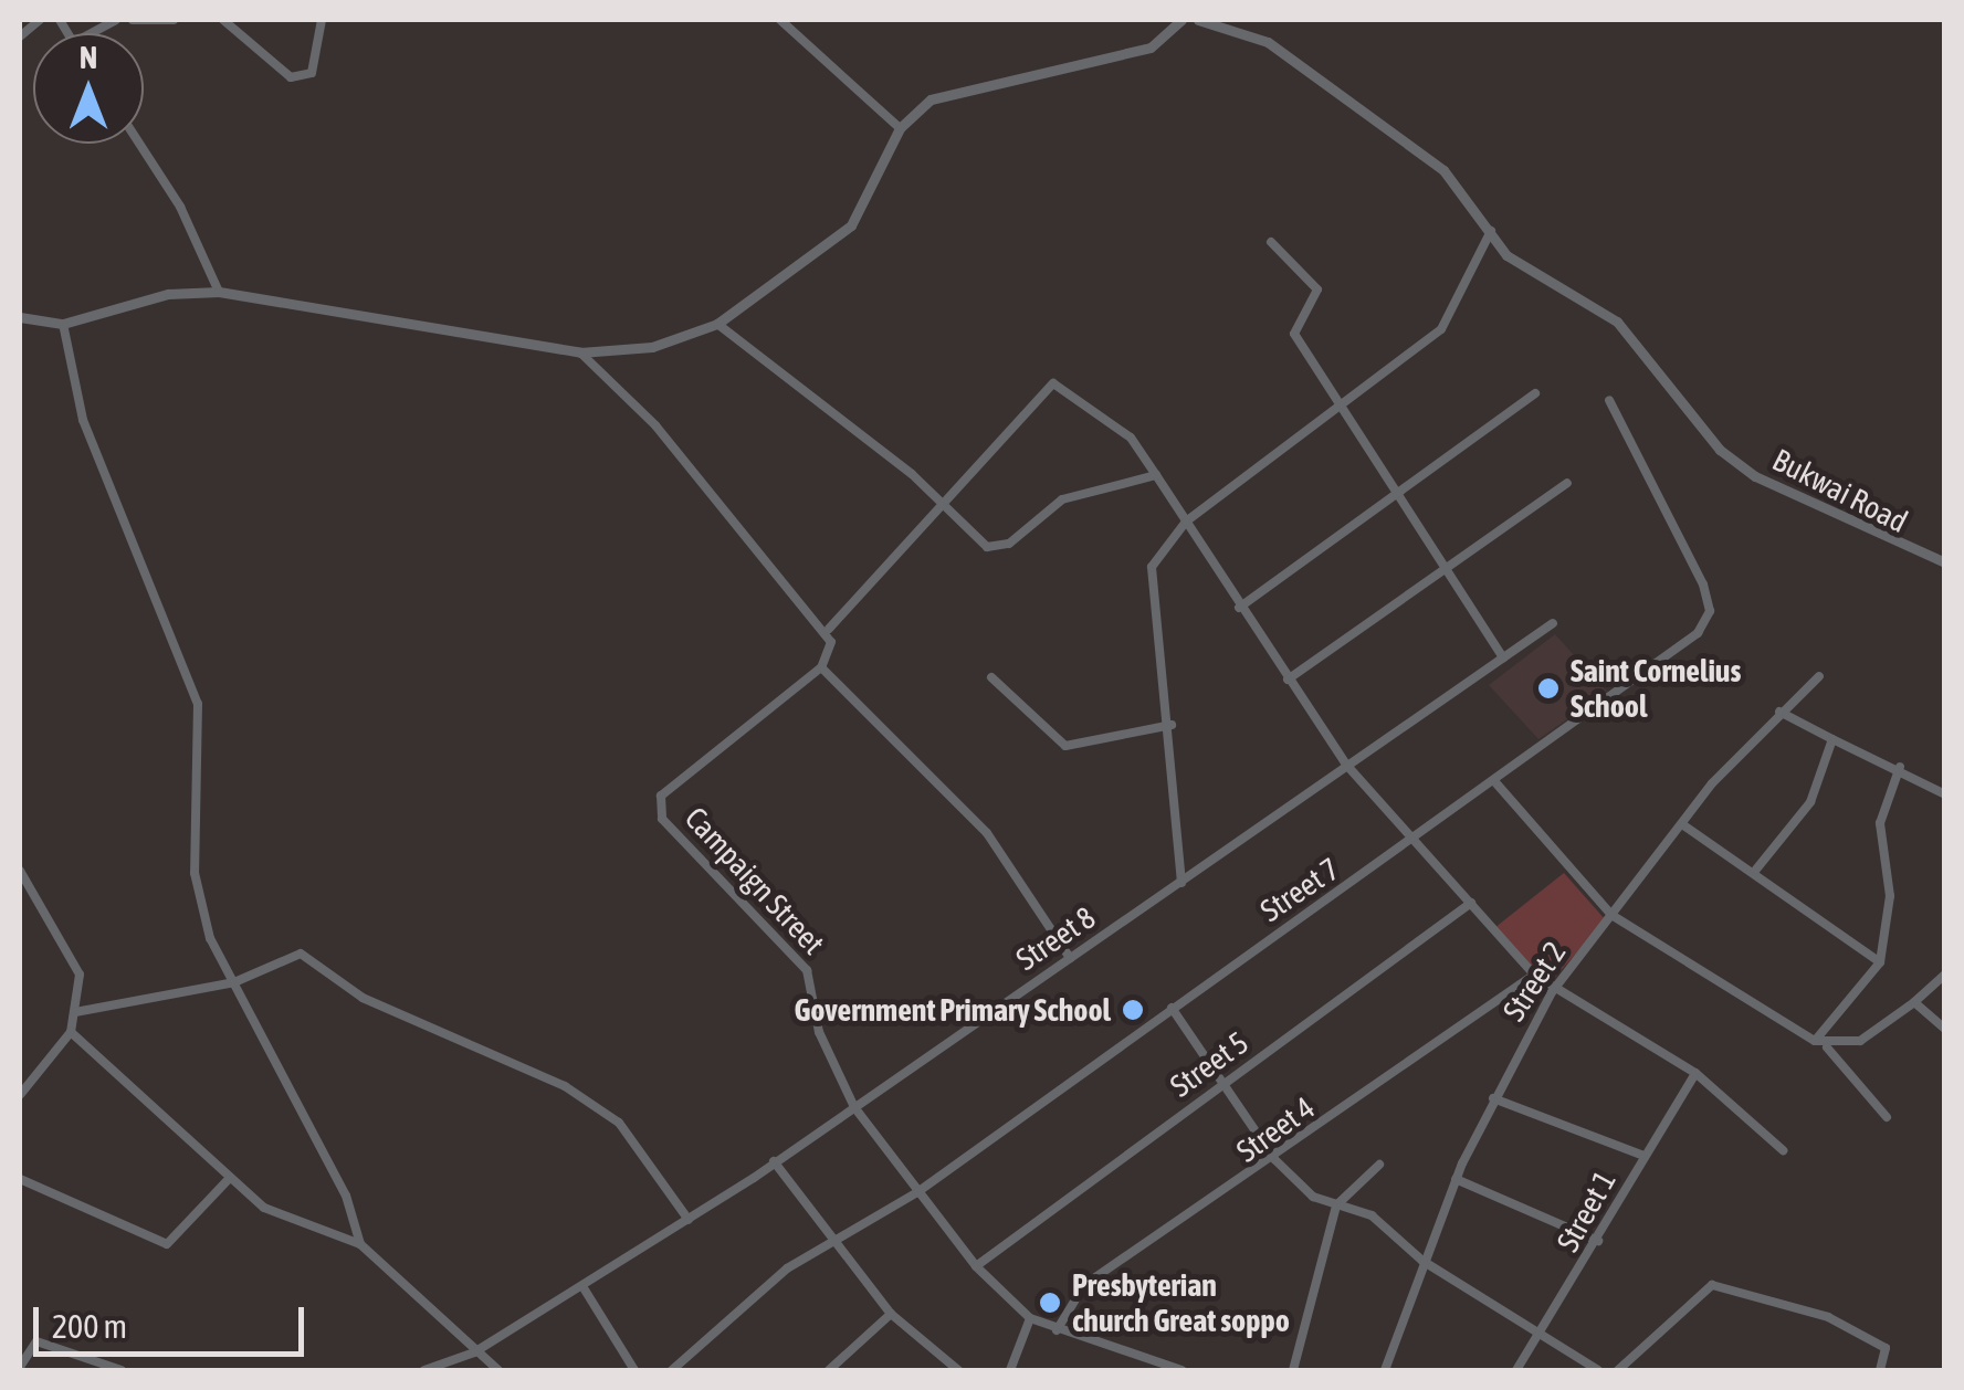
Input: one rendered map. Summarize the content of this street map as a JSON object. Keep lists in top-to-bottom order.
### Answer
{
  "streets": {
    "street": [
      "Bukwai Road",
      "Campaign Street",
      "Street 7",
      "Street 8",
      "Street 2",
      "Street 5",
      "Street 4",
      "Street 1"
    ]
  },
  "crossings": [
    ["Campaign Street", "Street 7"],
    ["Campaign Street", "Street 8"],
    ["Campaign Street", "Street 5"],
    ["Campaign Street", "Street 4"]
  ],
  "places": ["Saint Cornelius School", "Government Primary School", "Presbyterian church Great soppo"],
  "scale_bar": "200 m",
  "north": "top"
}
